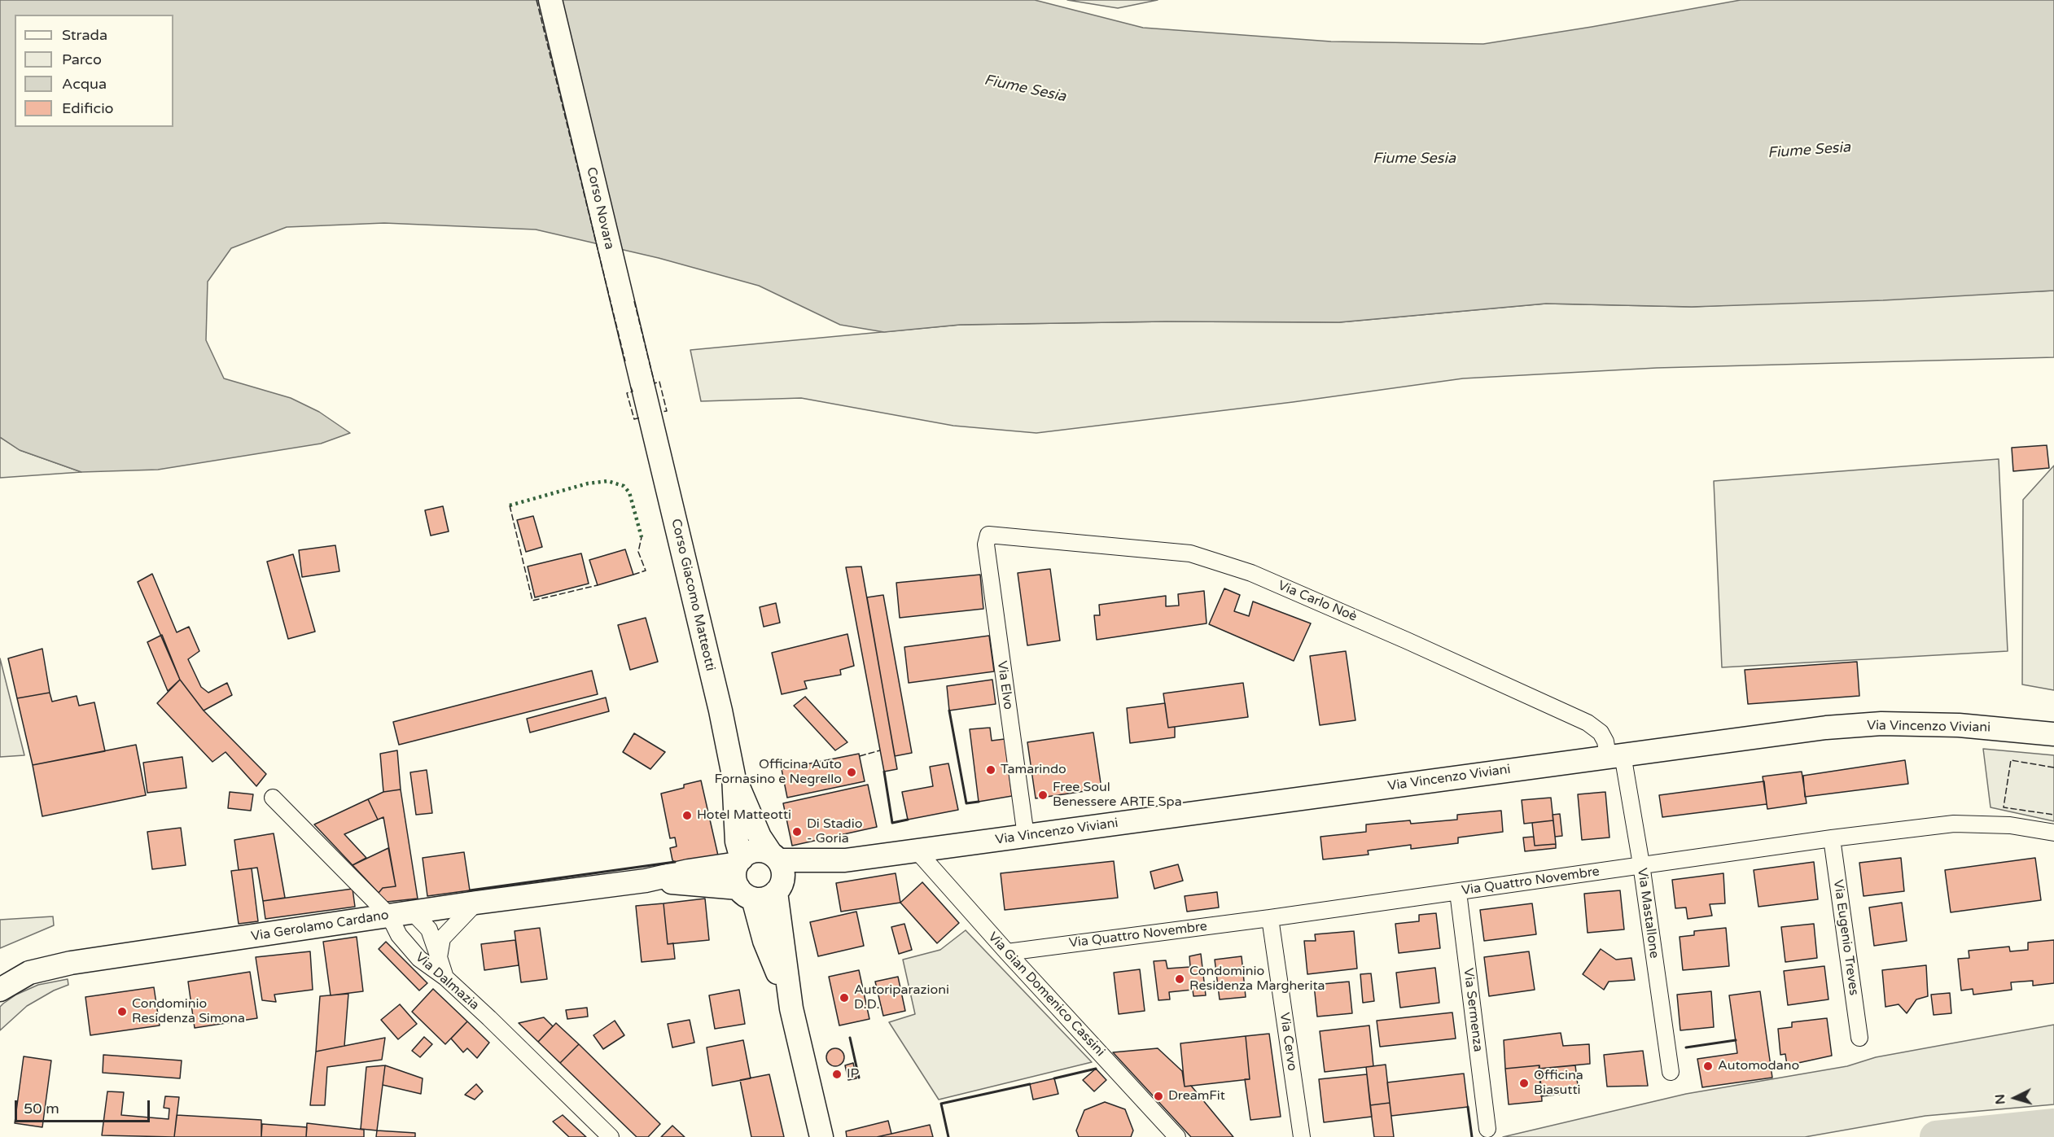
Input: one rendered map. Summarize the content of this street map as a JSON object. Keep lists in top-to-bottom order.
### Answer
{
  "streets": {
    "main road": [
      "Corso Novara",
      "Corso Giacomo Matteotti",
      "Via Vincenzo Viviani",
      "Via Gerolamo Cardano"
    ],
    "street": [
      "Via Carlo Noè",
      "Via Elvo",
      "Via Quattro Novembre",
      "Via Mastallone",
      "Via Eugenio Treves",
      "Via Dalmazia",
      "Via Gian Domenico Cassini",
      "Via Sermenza",
      "Via Cervo"
    ]
  },
  "crossings": [
    ["Corso Novara", "Corso Giacomo Matteotti"],
    ["Corso Giacomo Matteotti", "Via Vincenzo Viviani"],
    ["Corso Giacomo Matteotti", "Via Gerolamo Cardano"],
    ["Via Carlo Noè", "Via Elvo"],
    ["Via Carlo Noè", "Via Vincenzo Viviani"],
    ["Via Carlo Noè", "Via Mastallone"],
    ["Via Elvo", "Via Vincenzo Viviani"],
    ["Via Vincenzo Viviani", "Via Mastallone"],
    ["Via Vincenzo Viviani", "Via Gerolamo Cardano"],
    ["Via Vincenzo Viviani", "Via Gian Domenico Cassini"],
    ["Via Quattro Novembre", "Via Mastallone"],
    ["Via Quattro Novembre", "Via Eugenio Treves"],
    ["Via Quattro Novembre", "Via Gian Domenico Cassini"],
    ["Via Quattro Novembre", "Via Sermenza"],
    ["Via Quattro Novembre", "Via Cervo"],
    ["Via Gerolamo Cardano", "Via Dalmazia"]
  ],
  "water": ["Fiume Sesia"],
  "places": [
    "Tamarindo",
    "Officina Auto Fornasino e Negrello",
    "Free Soul Benessere ARTE Spa",
    "Hotel Matteotti",
    "Di Stadio - Goria",
    "Condominio Residenza Margherita",
    "Autoriparazioni D.D.",
    "Condominio Residenza Simona",
    "Automodano",
    "IP",
    "Officina Biasutti",
    "DreamFit"
  ],
  "legend": [
    "Strada",
    "Parco",
    "Acqua",
    "Edificio"
  ],
  "scale_bar": "50 m",
  "north": "left"
}
